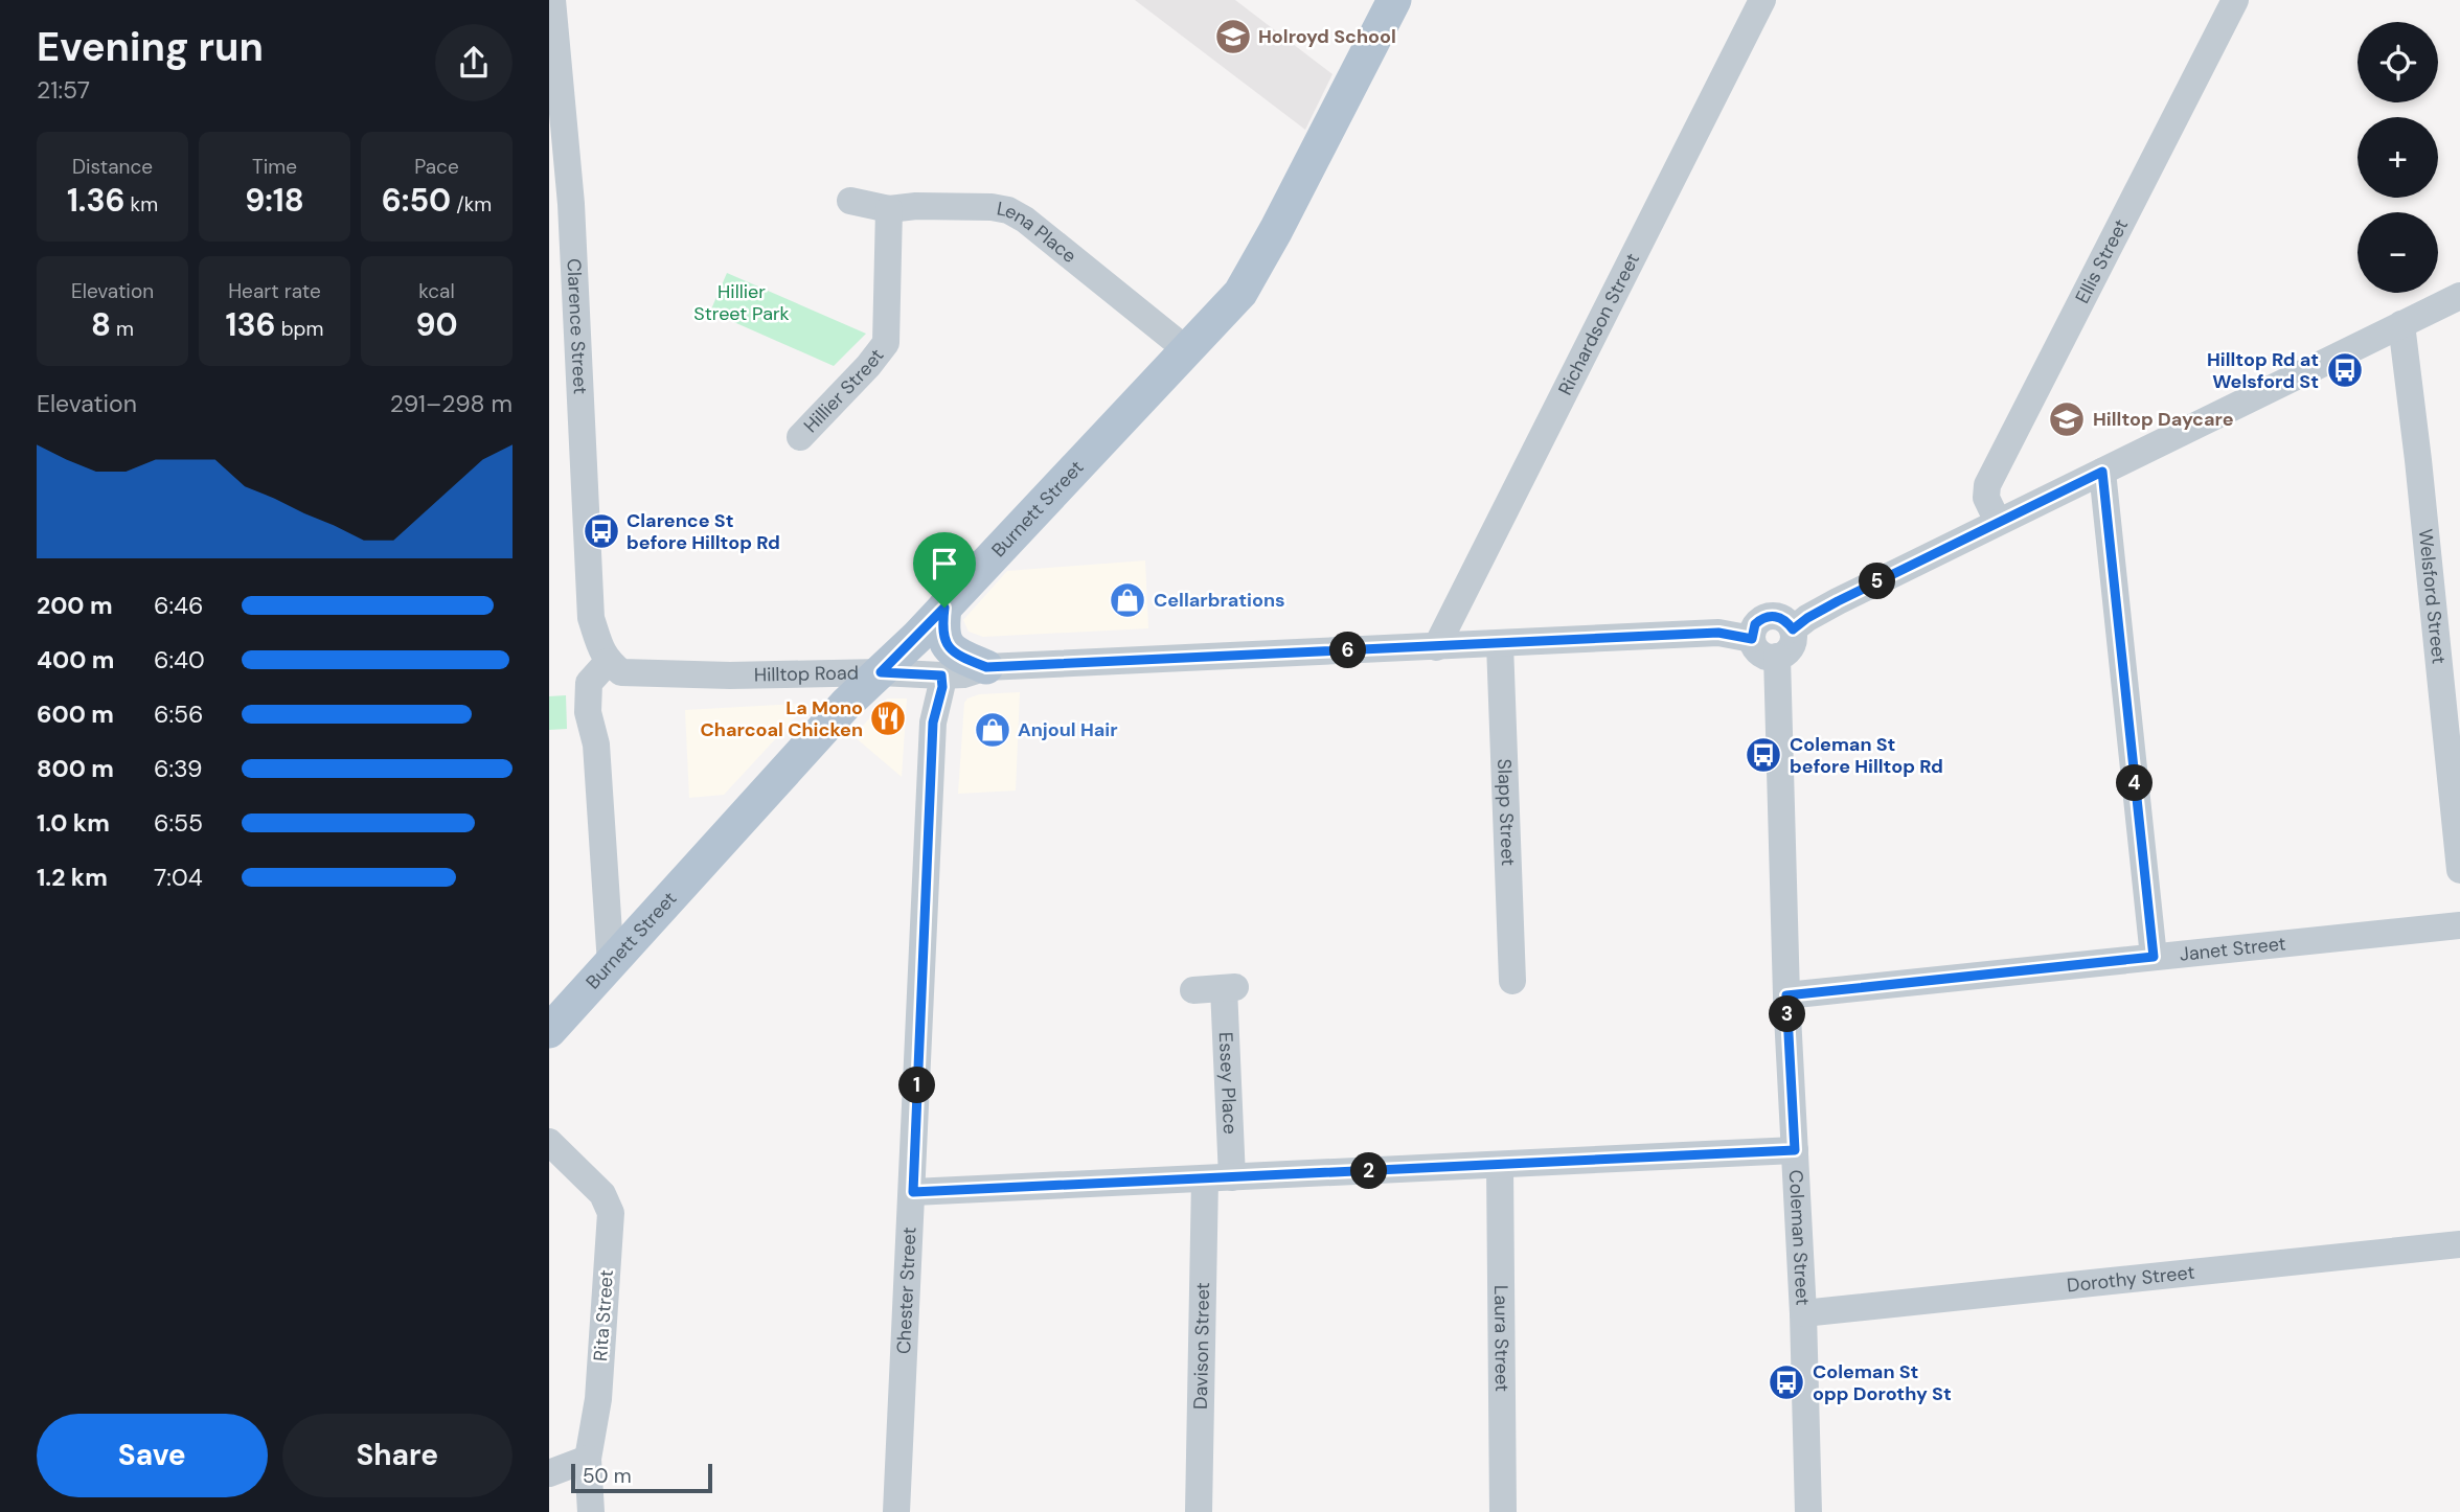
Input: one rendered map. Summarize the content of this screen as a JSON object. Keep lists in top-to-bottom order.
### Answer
{
  "streets": {
    "main road": ["Burnett Street"],
    "street": [
      "Lena Place",
      "Ellis Street",
      "Richardson Street",
      "Clarence Street",
      "Hillier Street",
      "Welsford Street",
      "Hilltop Road",
      "Slapp Street",
      "Janet Street",
      "Essey Place",
      "Coleman Street",
      "Dorothy Street",
      "Chester Street",
      "Rita Street",
      "Laura Street",
      "Davison Street"
    ]
  },
  "crossings": [
    ["Lena Place", "Hillier Street"],
    ["Lena Place", "Burnett Street"],
    ["Richardson Street", "Hilltop Road"],
    ["Clarence Street", "Hilltop Road"],
    ["Burnett Street", "Hilltop Road"],
    ["Hilltop Road", "Slapp Street"],
    ["Hilltop Road", "Coleman Street"],
    ["Hilltop Road", "Chester Street"],
    ["Janet Street", "Coleman Street"],
    ["Coleman Street", "Dorothy Street"]
  ],
  "parks": ["Hillier Street Park"],
  "places": {
    "school or university": ["Holroyd School", "Hilltop Daycare"],
    "bus stop": [
      "Hilltop Rd at Welsford St",
      "Clarence St before Hilltop Rd",
      "Coleman St before Hilltop Rd",
      "Coleman St opp Dorothy St"
    ],
    "shop": ["Cellarbrations", "Anjoul Hair"],
    "restaurant": ["La Mono Charcoal Chicken"]
  },
  "scale_bar": "50 m",
  "page": {
    "heading": ["Evening run", "21:57"],
    "map_buttons": ["+", "−"],
    "stats": [
      ["Distance", "1.36 km"],
      ["Time", "9:18"],
      ["Pace", "6:50 /km"],
      ["Elevation", "8 m"],
      ["Heart rate", "136 bpm"],
      ["kcal", "90"]
    ],
    "chart": ["Elevation", "291–298 m"],
    "pins": [
      "5",
      "6",
      "4",
      "3",
      "1",
      "2"
    ],
    "list": [
      {
        "name": "200 m",
        "note": "6:46"
      },
      {
        "name": "400 m",
        "note": "6:40"
      },
      {
        "name": "600 m",
        "note": "6:56"
      },
      {
        "name": "800 m",
        "note": "6:39"
      },
      {
        "name": "1.0 km",
        "note": "6:55"
      },
      {
        "name": "1.2 km",
        "note": "7:04"
      }
    ],
    "buttons": ["Save", "Share"],
    "scale": "50 m"
  }
}
